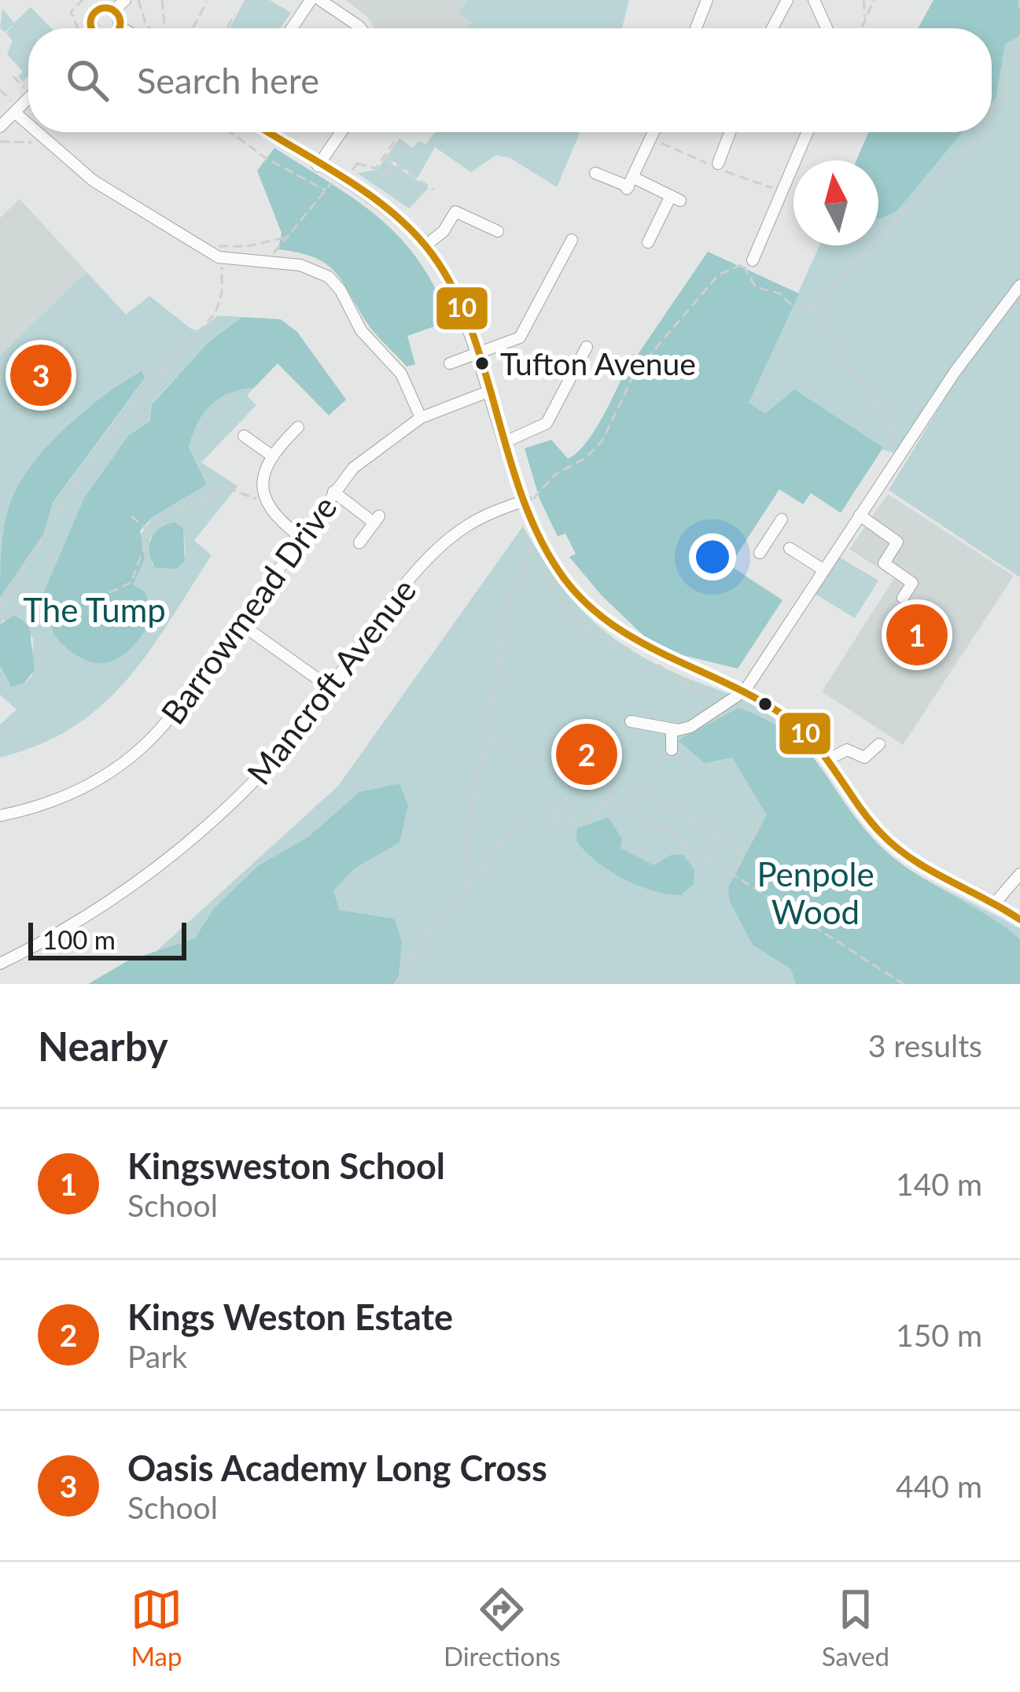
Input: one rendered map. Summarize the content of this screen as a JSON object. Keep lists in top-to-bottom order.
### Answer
{
  "streets": {
    "street": ["Barrowmead Drive", "Mancroft Avenue"]
  },
  "parks": ["The Tump", "Penpole Wood"],
  "places": ["Tufton Avenue"],
  "lines": ["transit line 10"],
  "scale_bar": "100 m",
  "north": "top",
  "page": {
    "search": "Search here",
    "pins": ["3", "1", "2"],
    "scale": "100 m",
    "heading": ["Nearby", "3 results"],
    "list": [
      {
        "mark": "1",
        "name": "Kingsweston School",
        "note": "School",
        "value": "140 m"
      },
      {
        "mark": "2",
        "name": "Kings Weston Estate",
        "note": "Park",
        "value": "150 m"
      },
      {
        "mark": "3",
        "name": "Oasis Academy Long Cross",
        "note": "School",
        "value": "440 m"
      }
    ],
    "nav": ["Map", "Directions", "Saved"]
  }
}
